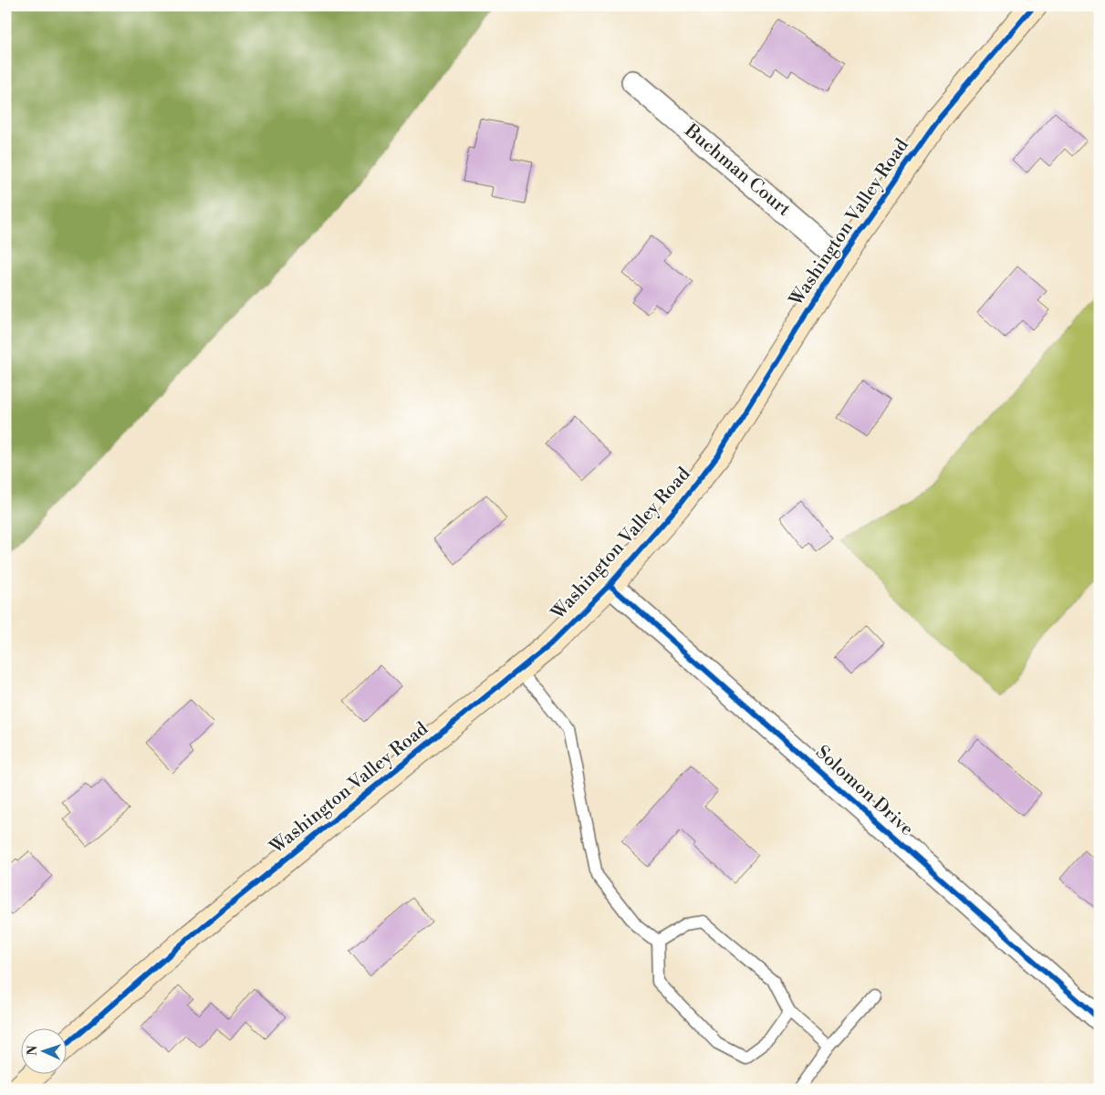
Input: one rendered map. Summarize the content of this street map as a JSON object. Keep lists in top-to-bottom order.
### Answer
{
  "streets": {
    "street": ["Buchman Court", "Washington Valley Road", "Solomon Drive"]
  },
  "crossings": [
    ["Buchman Court", "Washington Valley Road"],
    ["Washington Valley Road", "Solomon Drive"]
  ],
  "north": "left"
}
